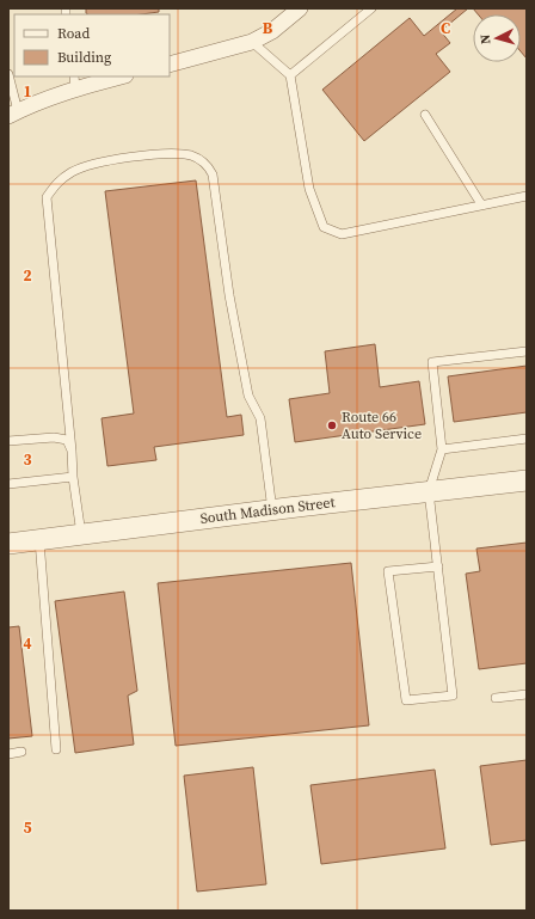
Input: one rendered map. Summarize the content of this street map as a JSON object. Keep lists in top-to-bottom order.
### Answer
{
  "streets": {
    "street": ["South Madison Street"]
  },
  "places": ["Route 66 Auto Service"],
  "legend": ["Road", "Building"],
  "north": "left",
  "grid": {
    "columns": ["B", "C"],
    "rows": [
      "1",
      "2",
      "3",
      "4",
      "5"
    ]
  }
}
